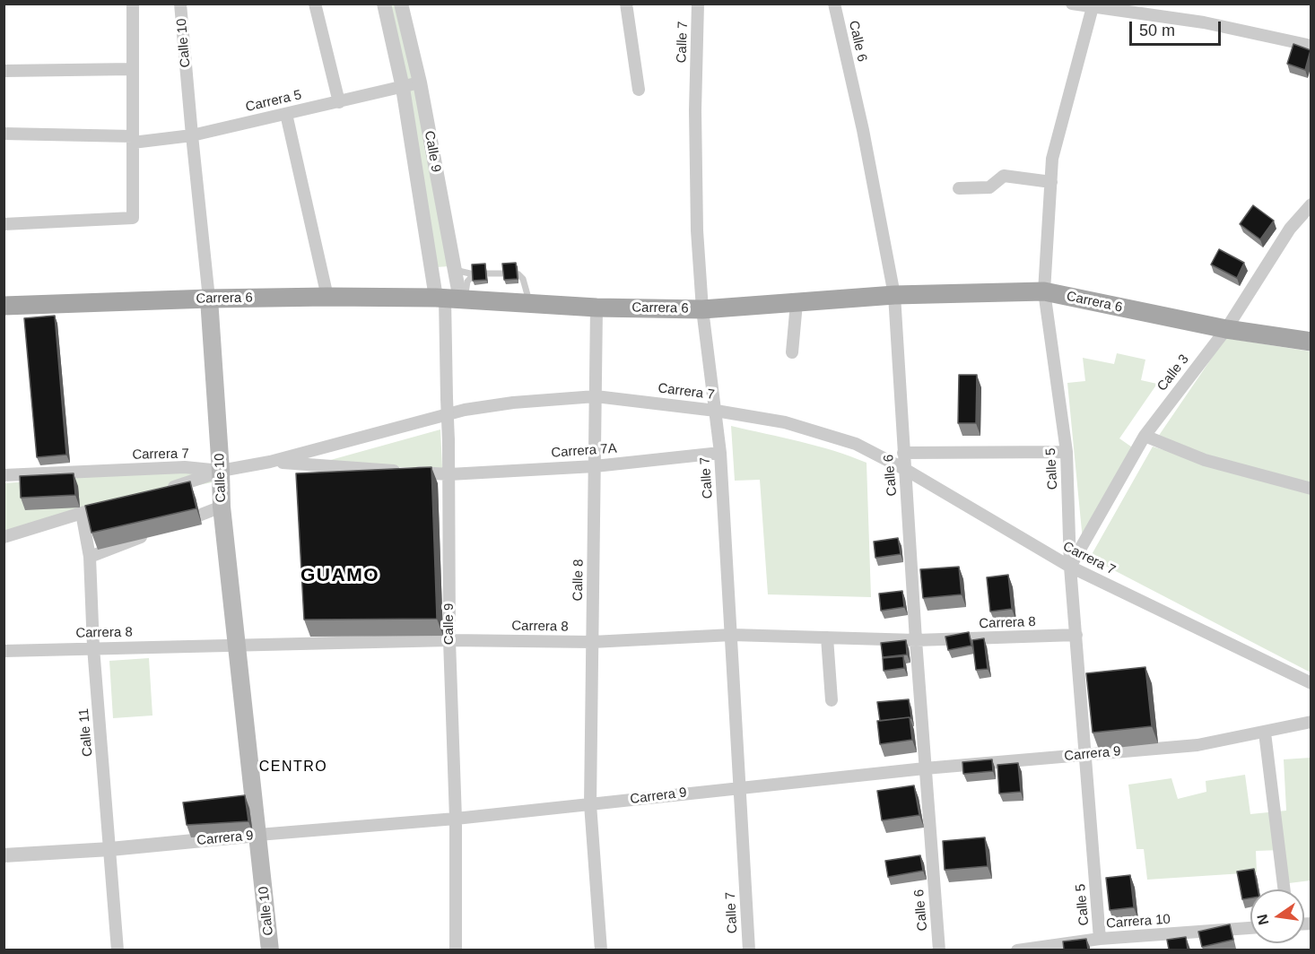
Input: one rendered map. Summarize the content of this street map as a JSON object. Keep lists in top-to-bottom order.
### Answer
{
  "streets": {
    "main road": ["Calle 10", "Carrera 6"],
    "street": [
      "Calle 6",
      "Calle 7",
      "Carrera 5",
      "Calle 9",
      "Calle 3",
      "Carrera 7",
      "Carrera 7A",
      "Calle 5",
      "Calle 8",
      "Carrera 8",
      "Calle 11",
      "Carrera 9",
      "Carrera 10"
    ]
  },
  "crossings": [
    ["Calle 6", "Carrera 6"],
    ["Calle 6", "Carrera 7"],
    ["Calle 6", "Carrera 8"],
    ["Calle 6", "Carrera 9"],
    ["Calle 7", "Carrera 6"],
    ["Calle 7", "Carrera 7"],
    ["Calle 7", "Carrera 7A"],
    ["Calle 7", "Carrera 8"],
    ["Calle 7", "Carrera 9"],
    ["Calle 10", "Carrera 5"],
    ["Calle 10", "Carrera 6"],
    ["Calle 10", "Carrera 7"],
    ["Calle 10", "Carrera 8"],
    ["Calle 10", "Carrera 9"],
    ["Carrera 5", "Calle 9"],
    ["Calle 9", "Carrera 6"],
    ["Calle 9", "Carrera 7A"],
    ["Calle 9", "Carrera 8"],
    ["Calle 9", "Carrera 9"],
    ["Carrera 6", "Calle 3"],
    ["Carrera 6", "Calle 5"],
    ["Carrera 6", "Calle 8"],
    ["Calle 3", "Carrera 7"],
    ["Calle 3", "Calle 5"],
    ["Carrera 7", "Carrera 7A"],
    ["Carrera 7", "Calle 5"],
    ["Carrera 7", "Calle 8"],
    ["Carrera 7A", "Calle 8"],
    ["Calle 5", "Carrera 8"],
    ["Calle 5", "Carrera 9"],
    ["Calle 5", "Carrera 10"],
    ["Calle 8", "Carrera 8"],
    ["Calle 8", "Carrera 9"],
    ["Carrera 8", "Calle 11"],
    ["Calle 11", "Carrera 9"]
  ],
  "districts": ["GUAMO", "CENTRO"],
  "scale_bar": "50 m",
  "north": "left"
}
